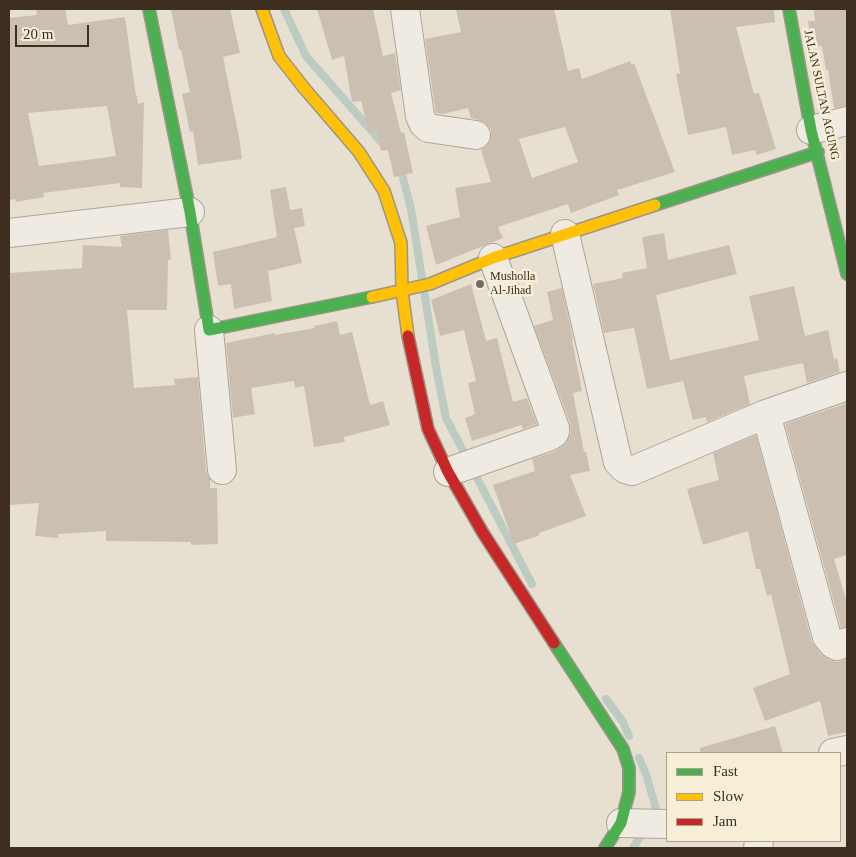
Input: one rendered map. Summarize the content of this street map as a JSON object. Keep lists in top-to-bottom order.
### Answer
{
  "streets": {
    "street": ["JALAN SULTAN AGUNG"]
  },
  "places": ["Musholla Al-Jihad"],
  "legend": ["Fast", "Slow", "Jam"],
  "scale_bar": "20 m"
}
